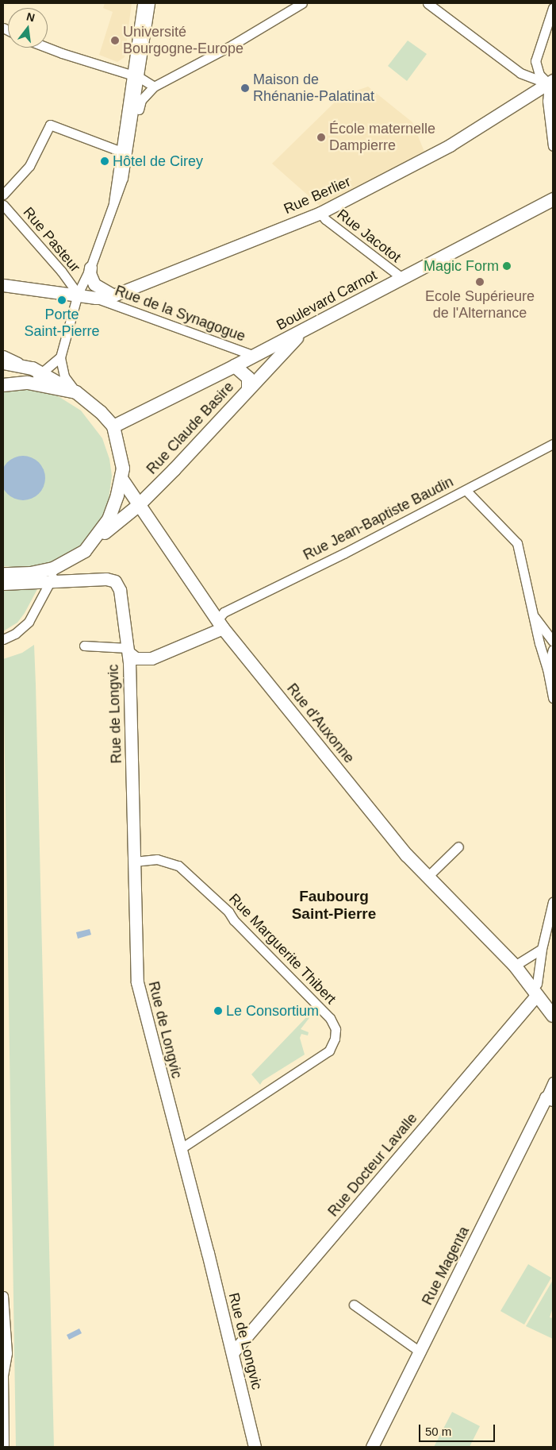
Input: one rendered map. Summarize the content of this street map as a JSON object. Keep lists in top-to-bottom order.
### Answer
{
  "streets": {
    "main road": ["Boulevard Carnot", "Rue Claude Basire", "Rue d'Auxonne"],
    "street": [
      "Rue Berlier",
      "Rue Jacotot",
      "Rue Pasteur",
      "Rue de la Synagogue",
      "Rue Jean-Baptiste Baudin",
      "Rue de Longvic",
      "Rue Marguerite Thibert",
      "Rue Docteur Lavalle",
      "Rue Magenta"
    ]
  },
  "crossings": [
    ["Rue Berlier", "Rue Jacotot"],
    ["Rue Berlier", "Rue Pasteur"],
    ["Rue Berlier", "Rue de la Synagogue"],
    ["Rue Jacotot", "Boulevard Carnot"],
    ["Boulevard Carnot", "Rue de la Synagogue"],
    ["Boulevard Carnot", "Rue Claude Basire"],
    ["Rue Claude Basire", "Rue d'Auxonne"],
    ["Rue Jean-Baptiste Baudin", "Rue d'Auxonne"],
    ["Rue de Longvic", "Rue Marguerite Thibert"],
    ["Rue de Longvic", "Rue Docteur Lavalle"],
    ["Rue d'Auxonne", "Rue Docteur Lavalle"]
  ],
  "districts": ["Faubourg Saint-Pierre"],
  "places": [
    "Université Bourgogne-Europe",
    "Maison de Rhénanie-Palatinat",
    "École maternelle Dampierre",
    "Hôtel de Cirey",
    "Magic Form",
    "Ecole Supérieure de l'Alternance",
    "Porte Saint-Pierre",
    "Le Consortium"
  ],
  "scale_bar": "50 m",
  "north": "top"
}
